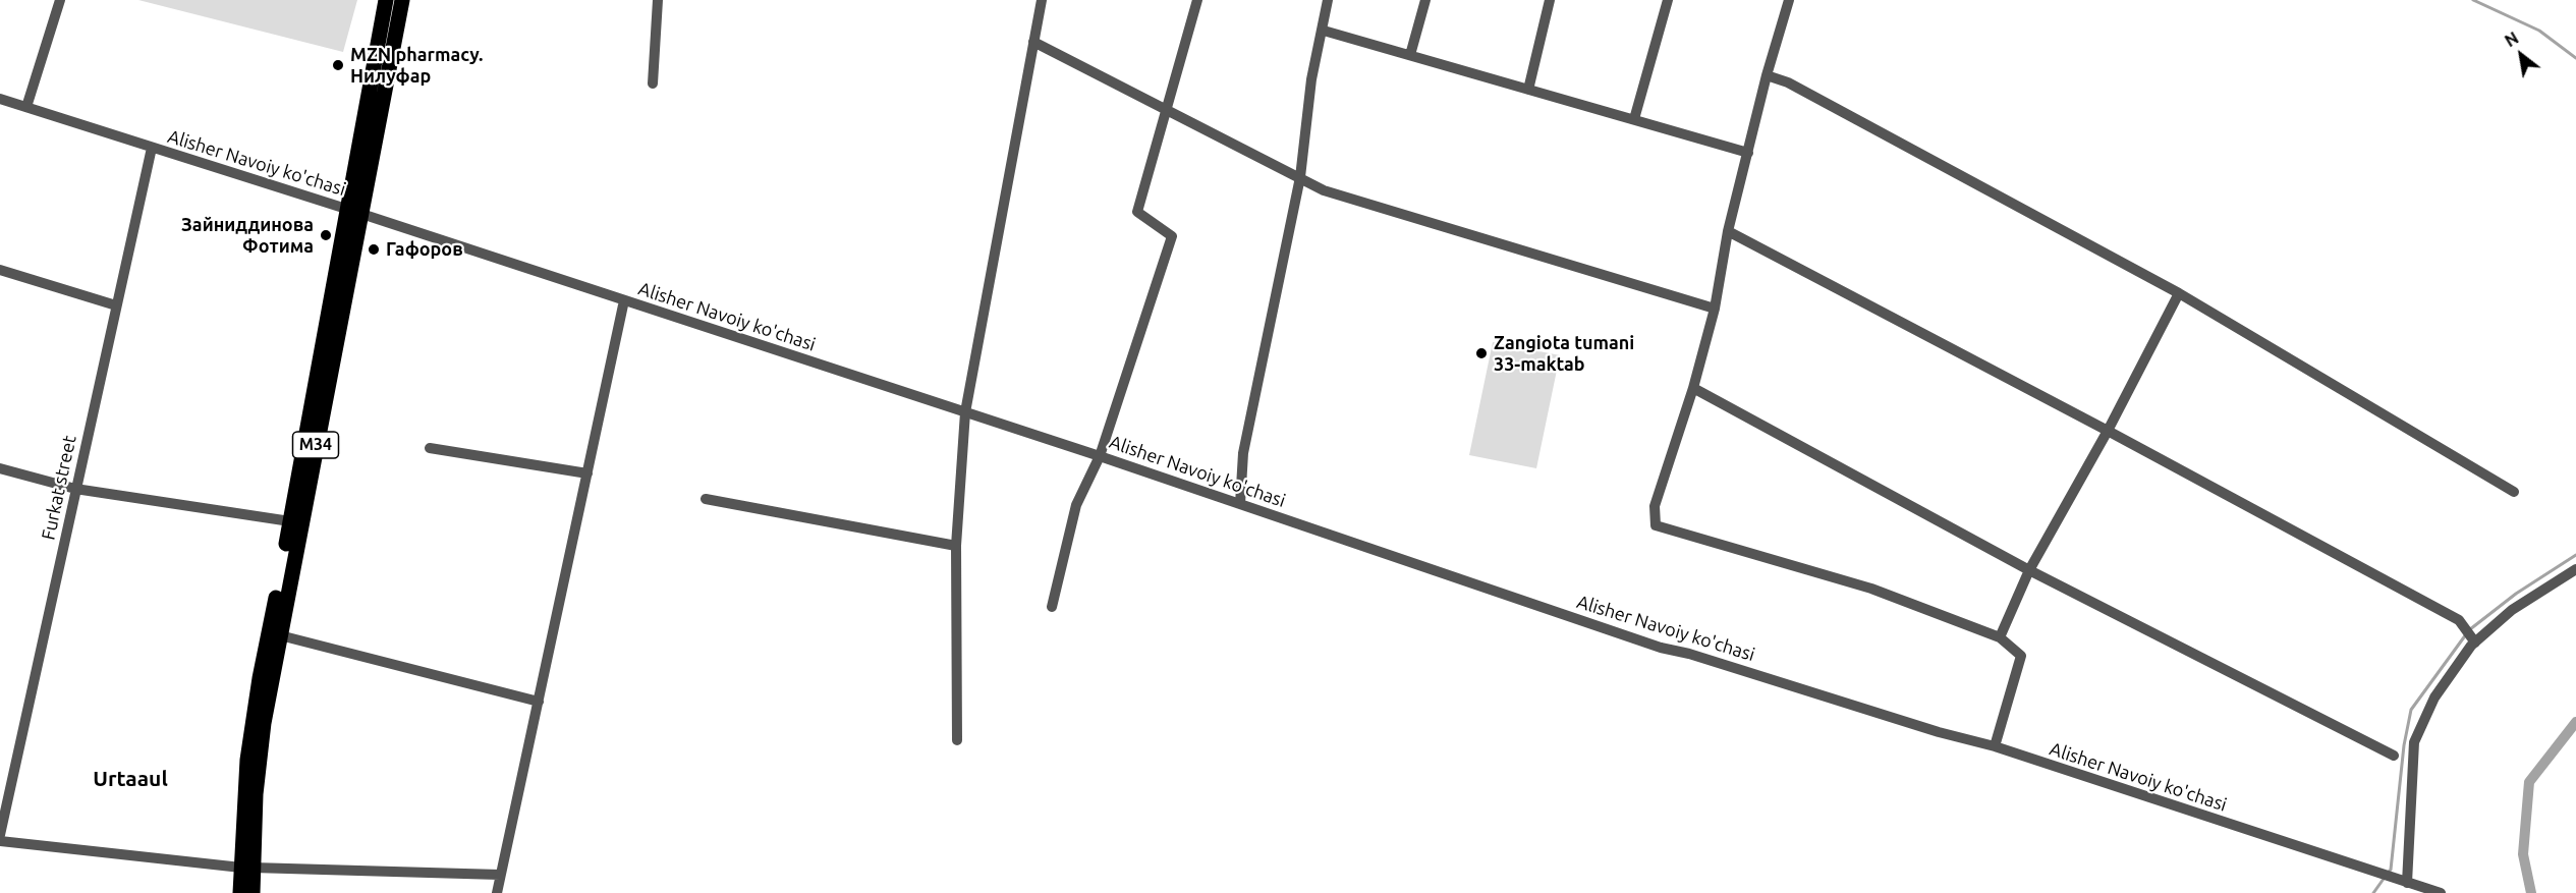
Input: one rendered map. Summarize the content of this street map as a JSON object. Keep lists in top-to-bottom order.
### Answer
{
  "streets": {
    "main road": ["M34"],
    "street": ["Alisher Navoiy ko'chasi", "Furkat street"]
  },
  "crossings": [
    ["Alisher Navoiy ko'chasi", "M34"],
    ["Alisher Navoiy ko'chasi", "Furkat street"]
  ],
  "districts": ["Urtaaul"],
  "places": [
    "MZN pharmacy. Нилуфар",
    "Зайниддинова Фотима",
    "Гафоров",
    "Zangiota tumani 33-maktab"
  ],
  "north": "top left"
}
